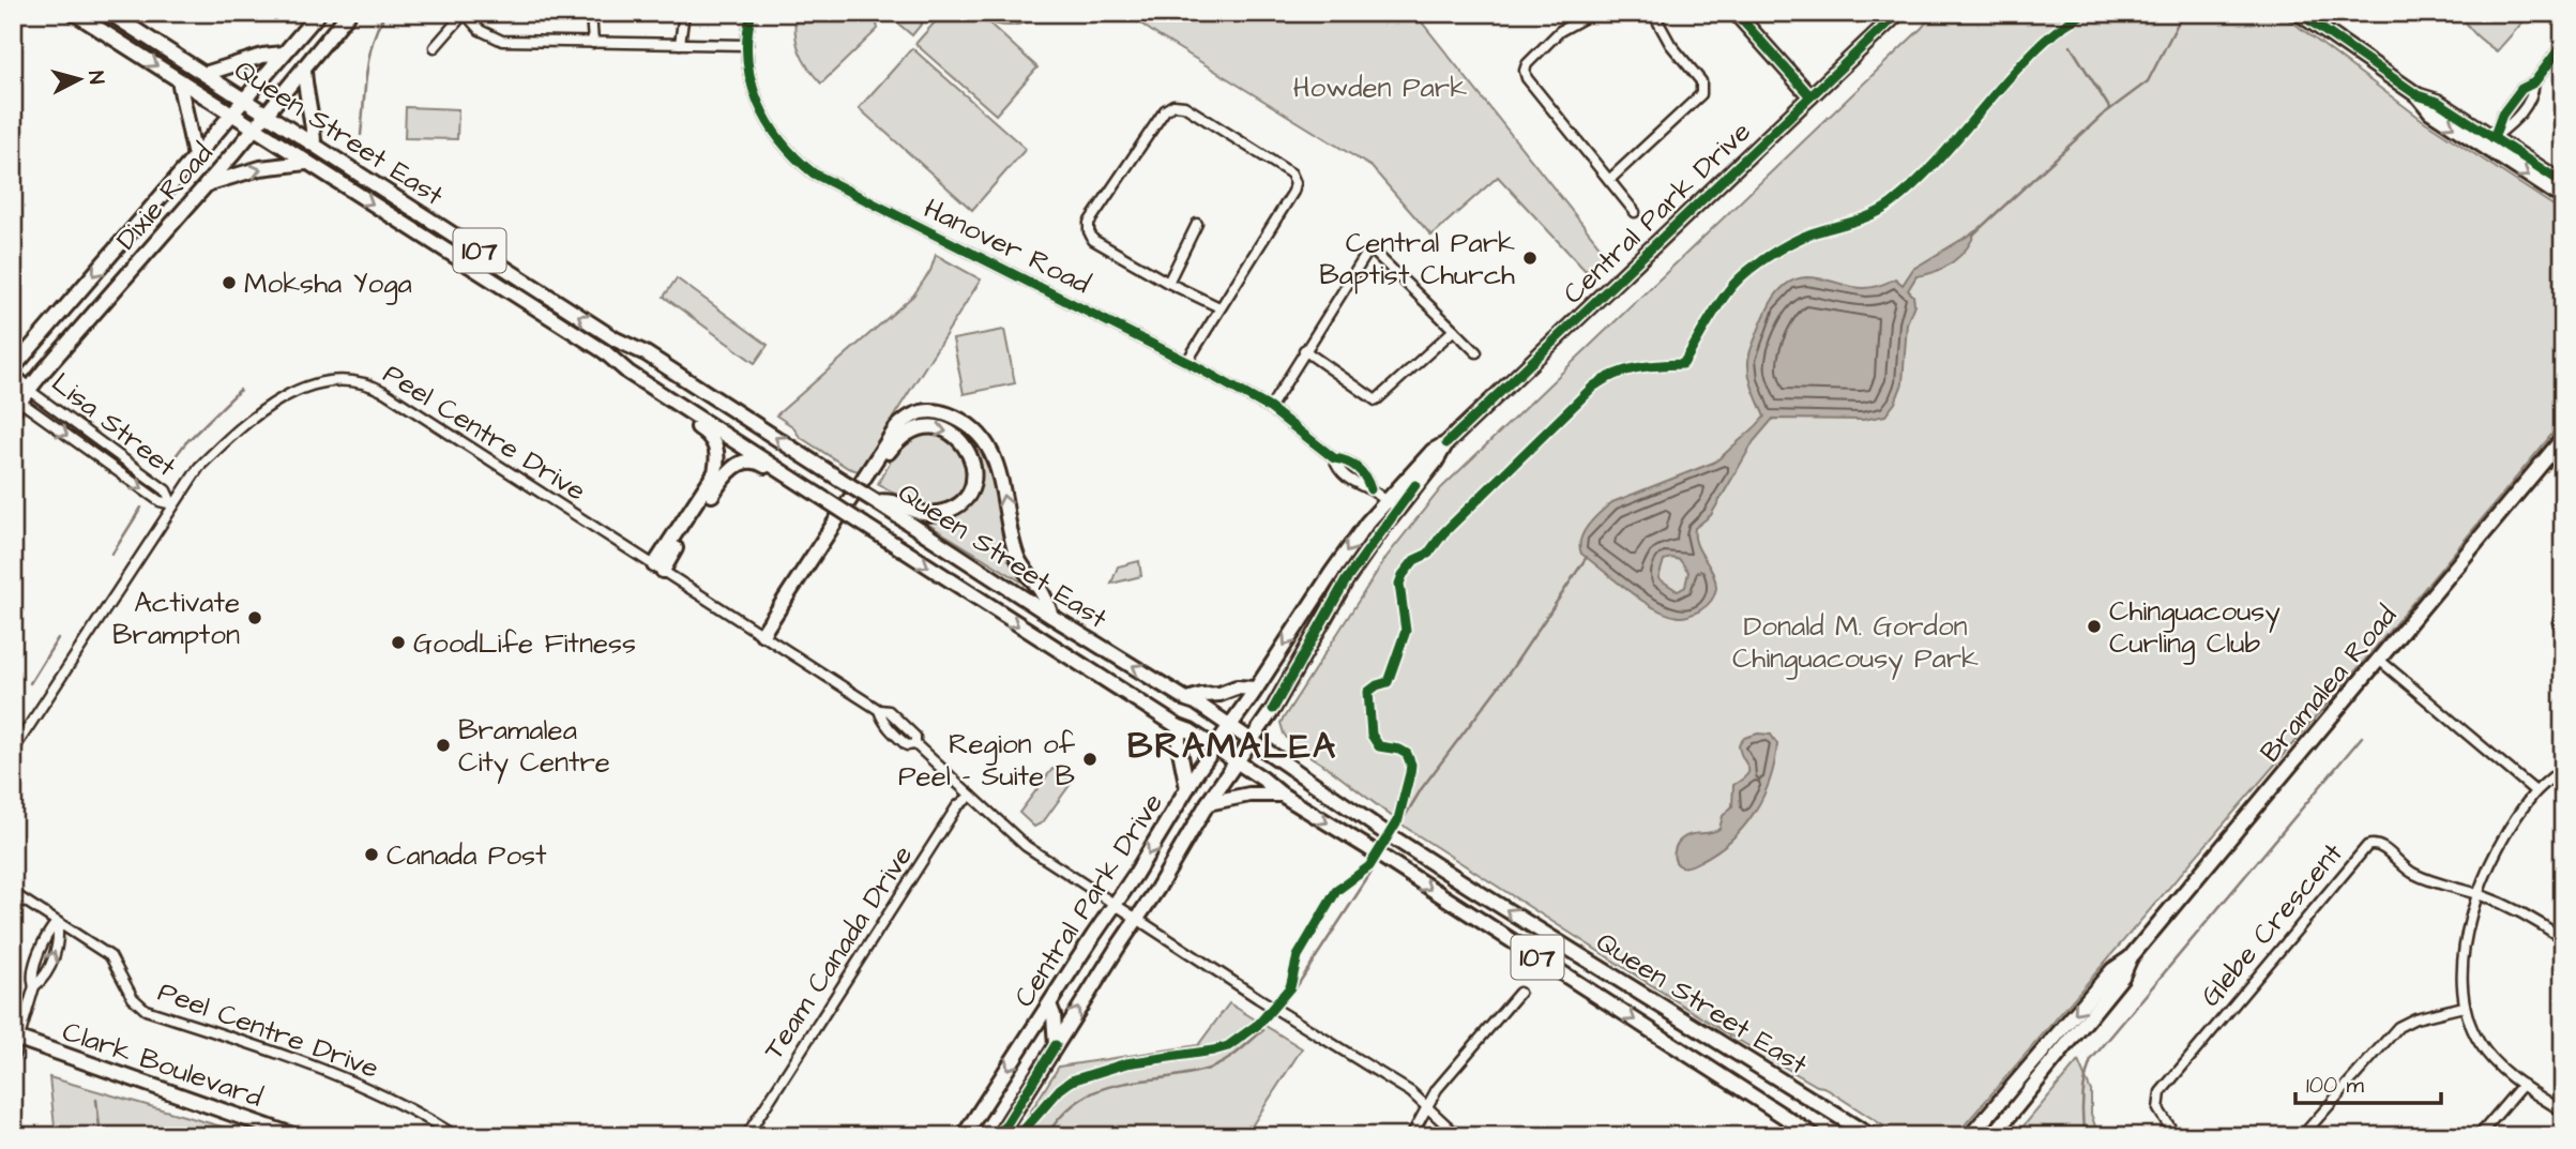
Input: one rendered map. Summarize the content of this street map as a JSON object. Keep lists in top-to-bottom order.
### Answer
{
  "streets": {
    "main road": [
      "Queen Street East",
      "Dixie Road",
      "Central Park Drive",
      "107",
      "Lisa Street",
      "Bramalea Road",
      "Clark Boulevard"
    ],
    "street": [
      "Hanover Road",
      "Peel Centre Drive",
      "Glebe Crescent",
      "Team Canada Drive"
    ]
  },
  "crossings": [
    ["Queen Street East", "Dixie Road"],
    ["Queen Street East", "Central Park Drive"],
    ["Dixie Road", "Lisa Street"],
    ["Central Park Drive", "Hanover Road"],
    ["Central Park Drive", "Peel Centre Drive"],
    ["Lisa Street", "Peel Centre Drive"],
    ["Peel Centre Drive", "Team Canada Drive"]
  ],
  "one_way": ["Lisa Street"],
  "districts": ["BRAMALEA"],
  "parks": ["Howden Park", "Donald M. Gordon Chinguacousy Park"],
  "places": [
    "Central Park Baptist Church",
    "Moksha Yoga",
    "Activate Brampton",
    "Chinguacousy Curling Club",
    "GoodLife Fitness",
    "Bramalea City Centre",
    "Region of Peel - Suite B",
    "Canada Post"
  ],
  "scale_bar": "100 m",
  "north": "right"
}
